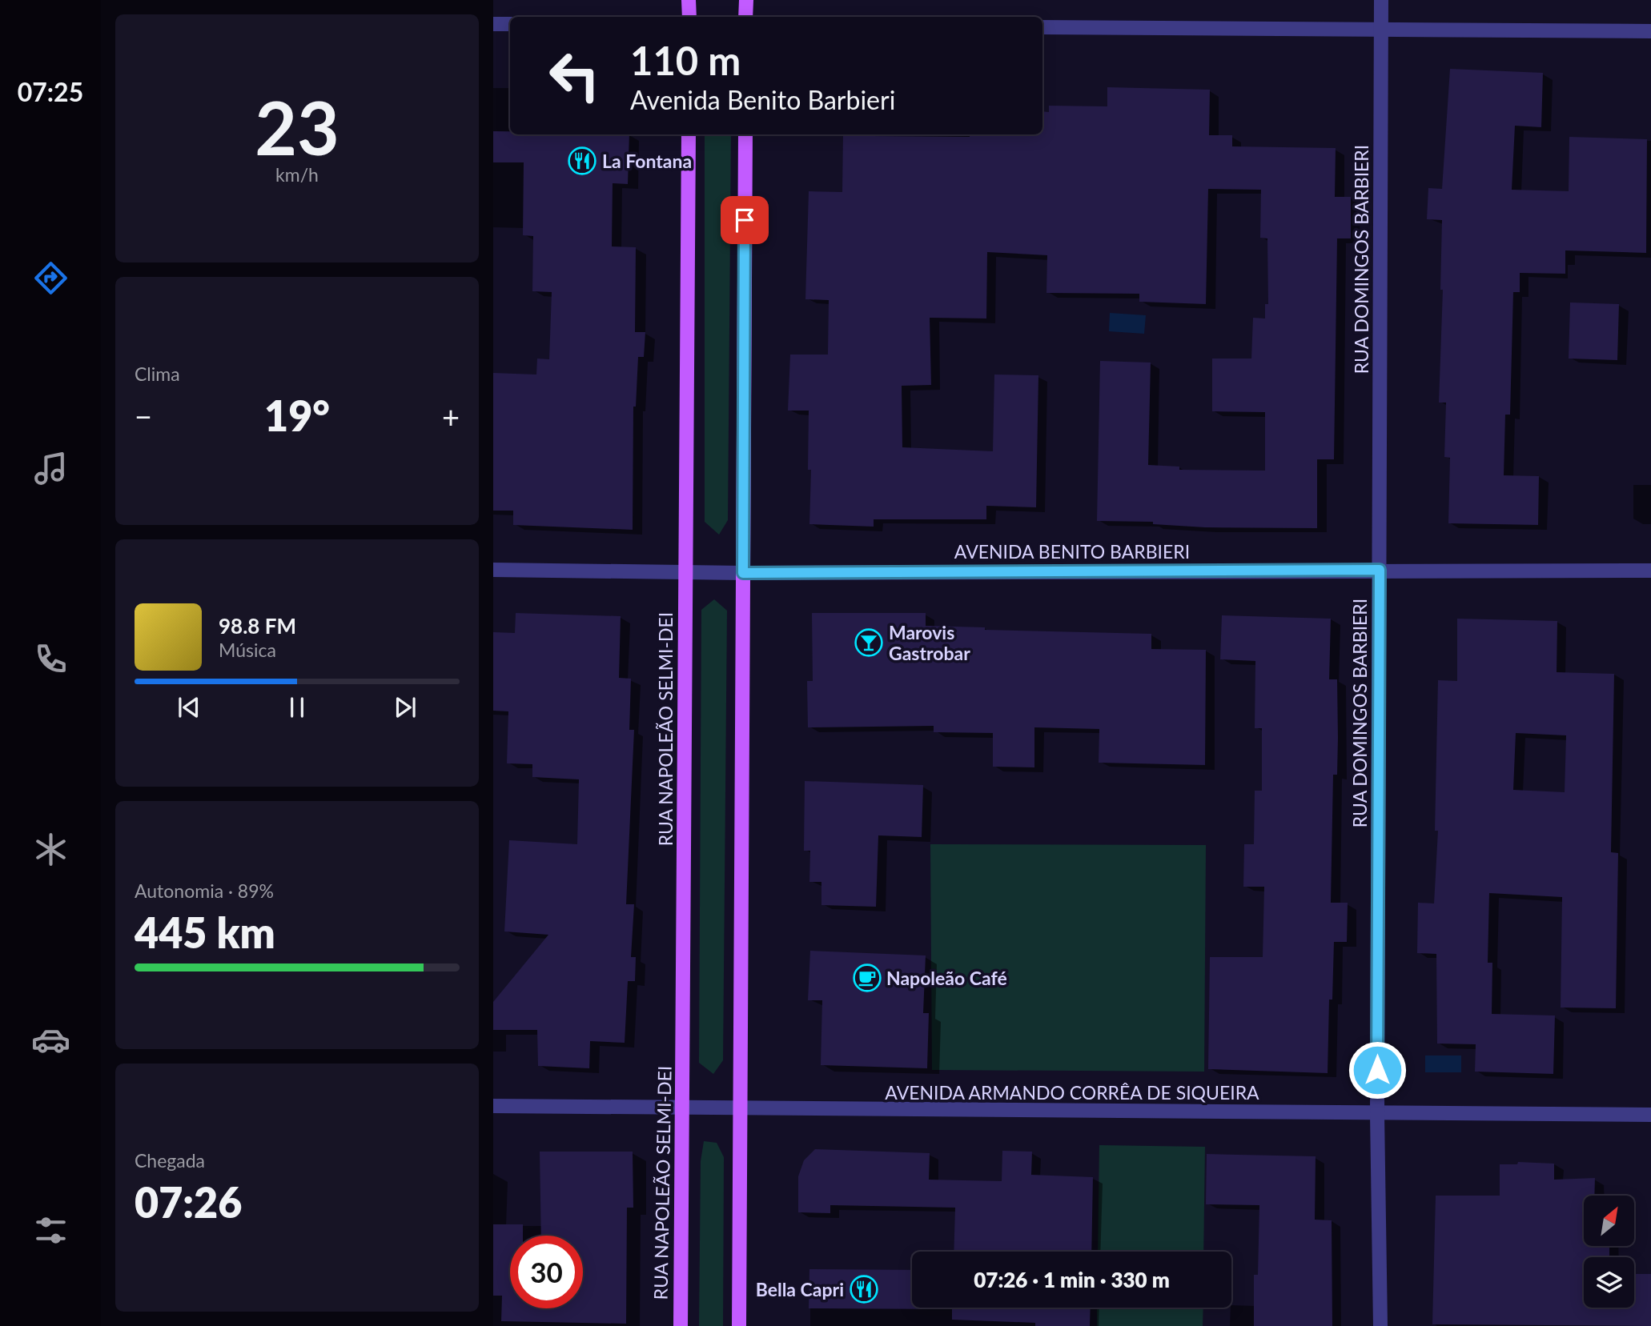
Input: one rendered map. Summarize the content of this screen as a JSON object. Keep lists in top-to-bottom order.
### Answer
{
  "streets": {
    "main road": ["RUA NAPOLEÃO SELMI-DEI"],
    "street": ["RUA DOMINGOS BARBIERI", "AVENIDA BENITO BARBIERI", "AVENIDA ARMANDO CORRÊA DE SIQUEIRA"]
  },
  "crossings": [
    ["RUA DOMINGOS BARBIERI", "AVENIDA BENITO BARBIERI"],
    ["RUA DOMINGOS BARBIERI", "AVENIDA ARMANDO CORRÊA DE SIQUEIRA"],
    ["AVENIDA BENITO BARBIERI", "RUA NAPOLEÃO SELMI-DEI"],
    ["RUA NAPOLEÃO SELMI-DEI", "AVENIDA ARMANDO CORRÊA DE SIQUEIRA"]
  ],
  "places": {
    "restaurant": ["La Fontana", "Bella Capri"],
    "bar": ["Marovis Gastrobar"],
    "cafe": ["Napoleão Café"]
  },
  "north": "top right",
  "page": {
    "tabs": "07:25",
    "tile": [
      ["23", "km/h"],
      "Clima",
      ["Autonomia · 89%", "445 km"],
      ["Chegada", "07:26"]
    ],
    "turn": ["110 m", "Avenida Benito Barbieri"],
    "heat": ["−", "19°", "+"],
    "song": ["98.8 FM", "Música"],
    "limit": "30",
    "trip": "07:26 · 1 min · 330 m"
  }
}
